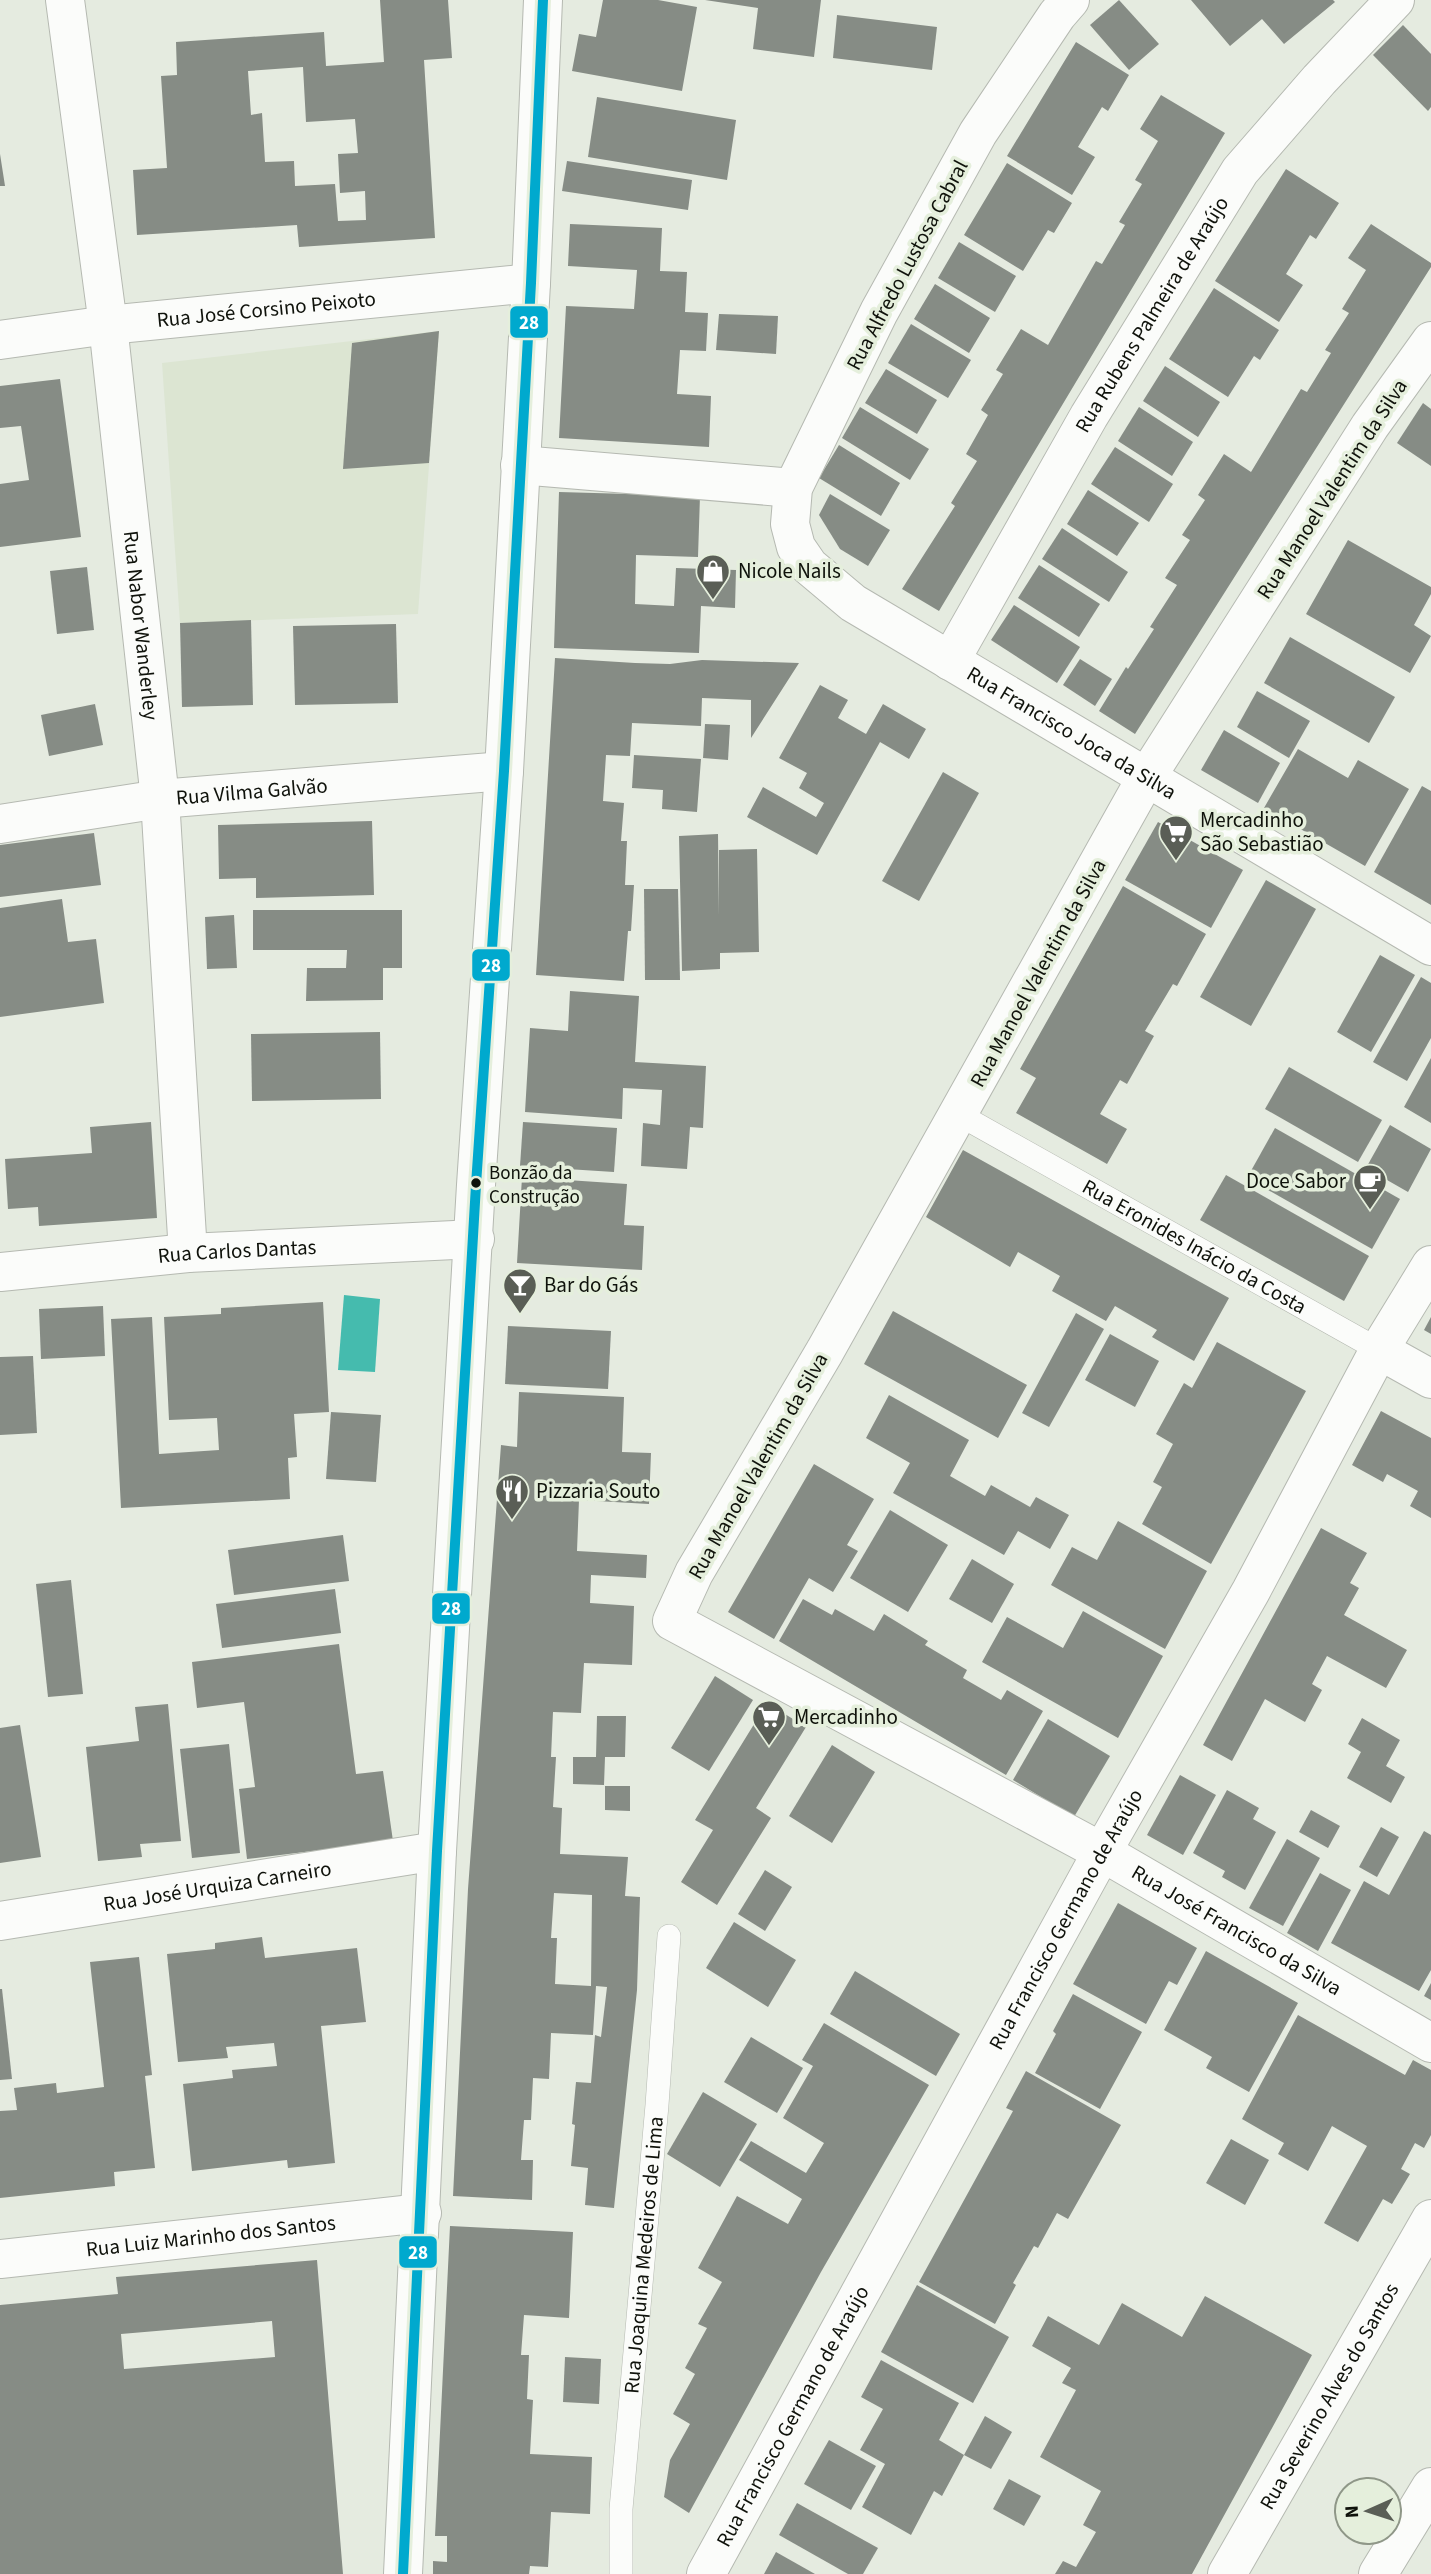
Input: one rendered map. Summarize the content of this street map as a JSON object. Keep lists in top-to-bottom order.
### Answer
{
  "streets": {
    "street": [
      "Rua Alfredo Lustosa Cabral",
      "Rua José Corsino Peixoto",
      "Rua Rubens Palmeira de Araújo",
      "Rua Manoel Valentim da Silva",
      "Rua Nabor Wanderley",
      "Rua Francisco Joca da Silva",
      "Rua Vilma Galvão",
      "Rua Eronides Inácio da Costa",
      "Rua Carlos Dantas",
      "Rua José Urquiza Carneiro",
      "Rua Francisco Germano de Araújo",
      "Rua José Francisco da Silva",
      "Rua Luiz Marinho dos Santos",
      "Rua Severino Alves do Santos"
    ],
    "lane": ["Rua Joaquina Medeiros de Lima"]
  },
  "crossings": [
    ["Rua Alfredo Lustosa Cabral", "Rua Francisco Joca da Silva"],
    ["Rua José Corsino Peixoto", "Rua Nabor Wanderley"],
    ["Rua Rubens Palmeira de Araújo", "Rua Francisco Joca da Silva"],
    ["Rua Manoel Valentim da Silva", "Rua Francisco Joca da Silva"],
    ["Rua Manoel Valentim da Silva", "Rua Eronides Inácio da Costa"],
    ["Rua Manoel Valentim da Silva", "Rua José Francisco da Silva"],
    ["Rua Nabor Wanderley", "Rua Vilma Galvão"],
    ["Rua Nabor Wanderley", "Rua Carlos Dantas"],
    ["Rua Eronides Inácio da Costa", "Rua Francisco Germano de Araújo"],
    ["Rua Francisco Germano de Araújo", "Rua José Francisco da Silva"]
  ],
  "places": {
    "shop": ["Nicole Nails"],
    "supermarket": ["Mercadinho São Sebastião", "Mercadinho"],
    "other": ["Bonzão da Construção"],
    "cafe": ["Doce Sabor"],
    "bar": ["Bar do Gás"],
    "restaurant": ["Pizzaria Souto"]
  },
  "lines": ["transit line 28"],
  "north": "left"
}
